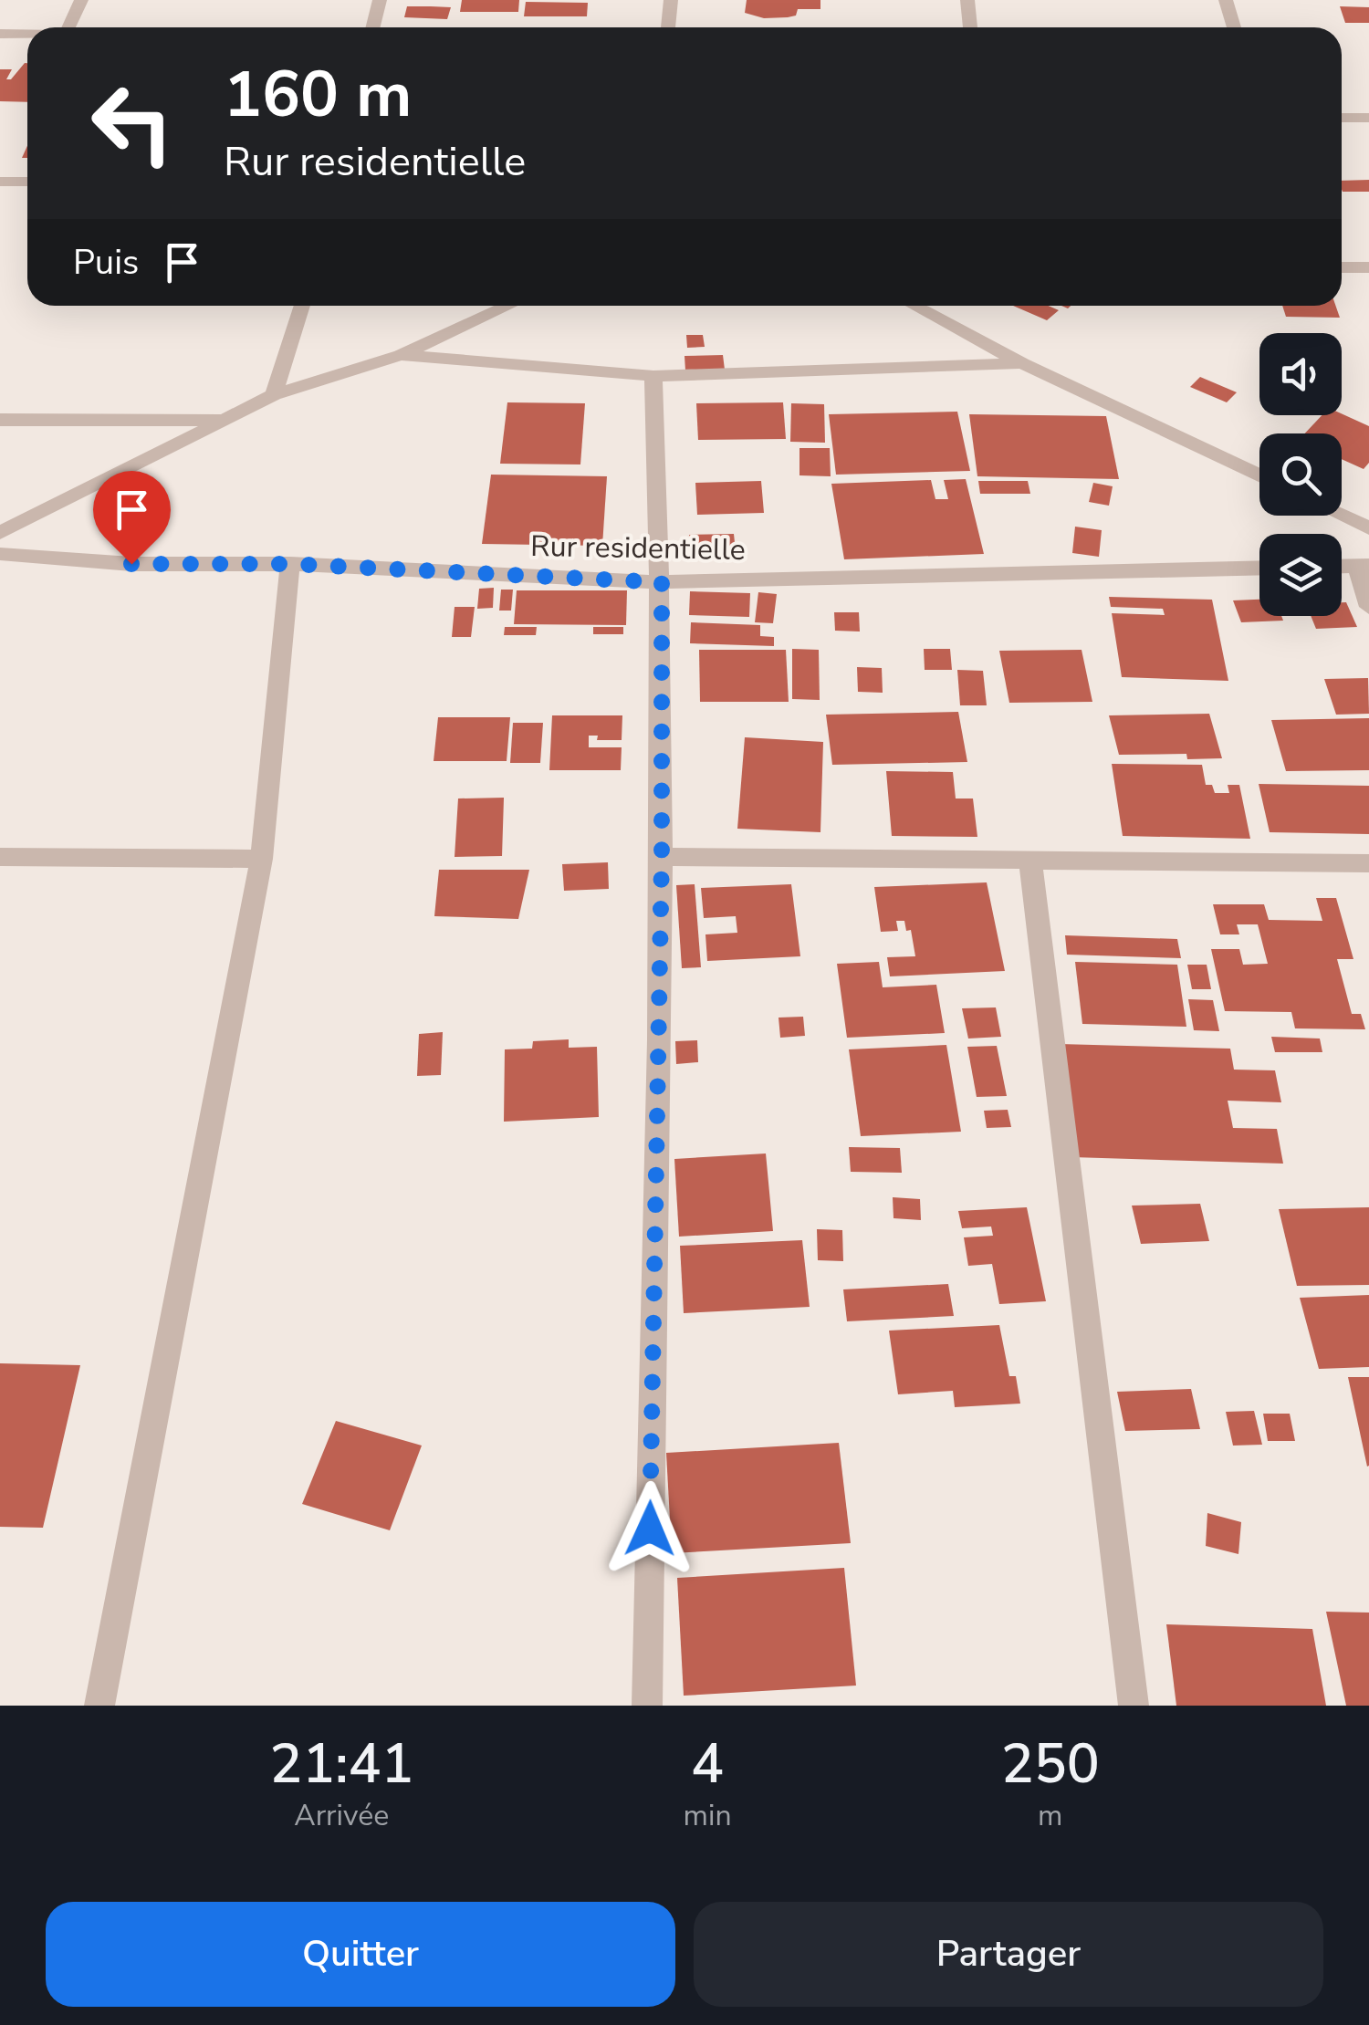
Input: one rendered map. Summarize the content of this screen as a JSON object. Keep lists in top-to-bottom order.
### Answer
{
  "streets": {
    "street": ["Rur residentielle"]
  },
  "page": {
    "turn": ["160 m", "Rur residentielle"],
    "then": "Puis",
    "eta": [
      "21:41",
      "Arrivée",
      "4",
      "min",
      "250",
      "m"
    ],
    "buttons": ["Quitter", "Partager"]
  }
}
